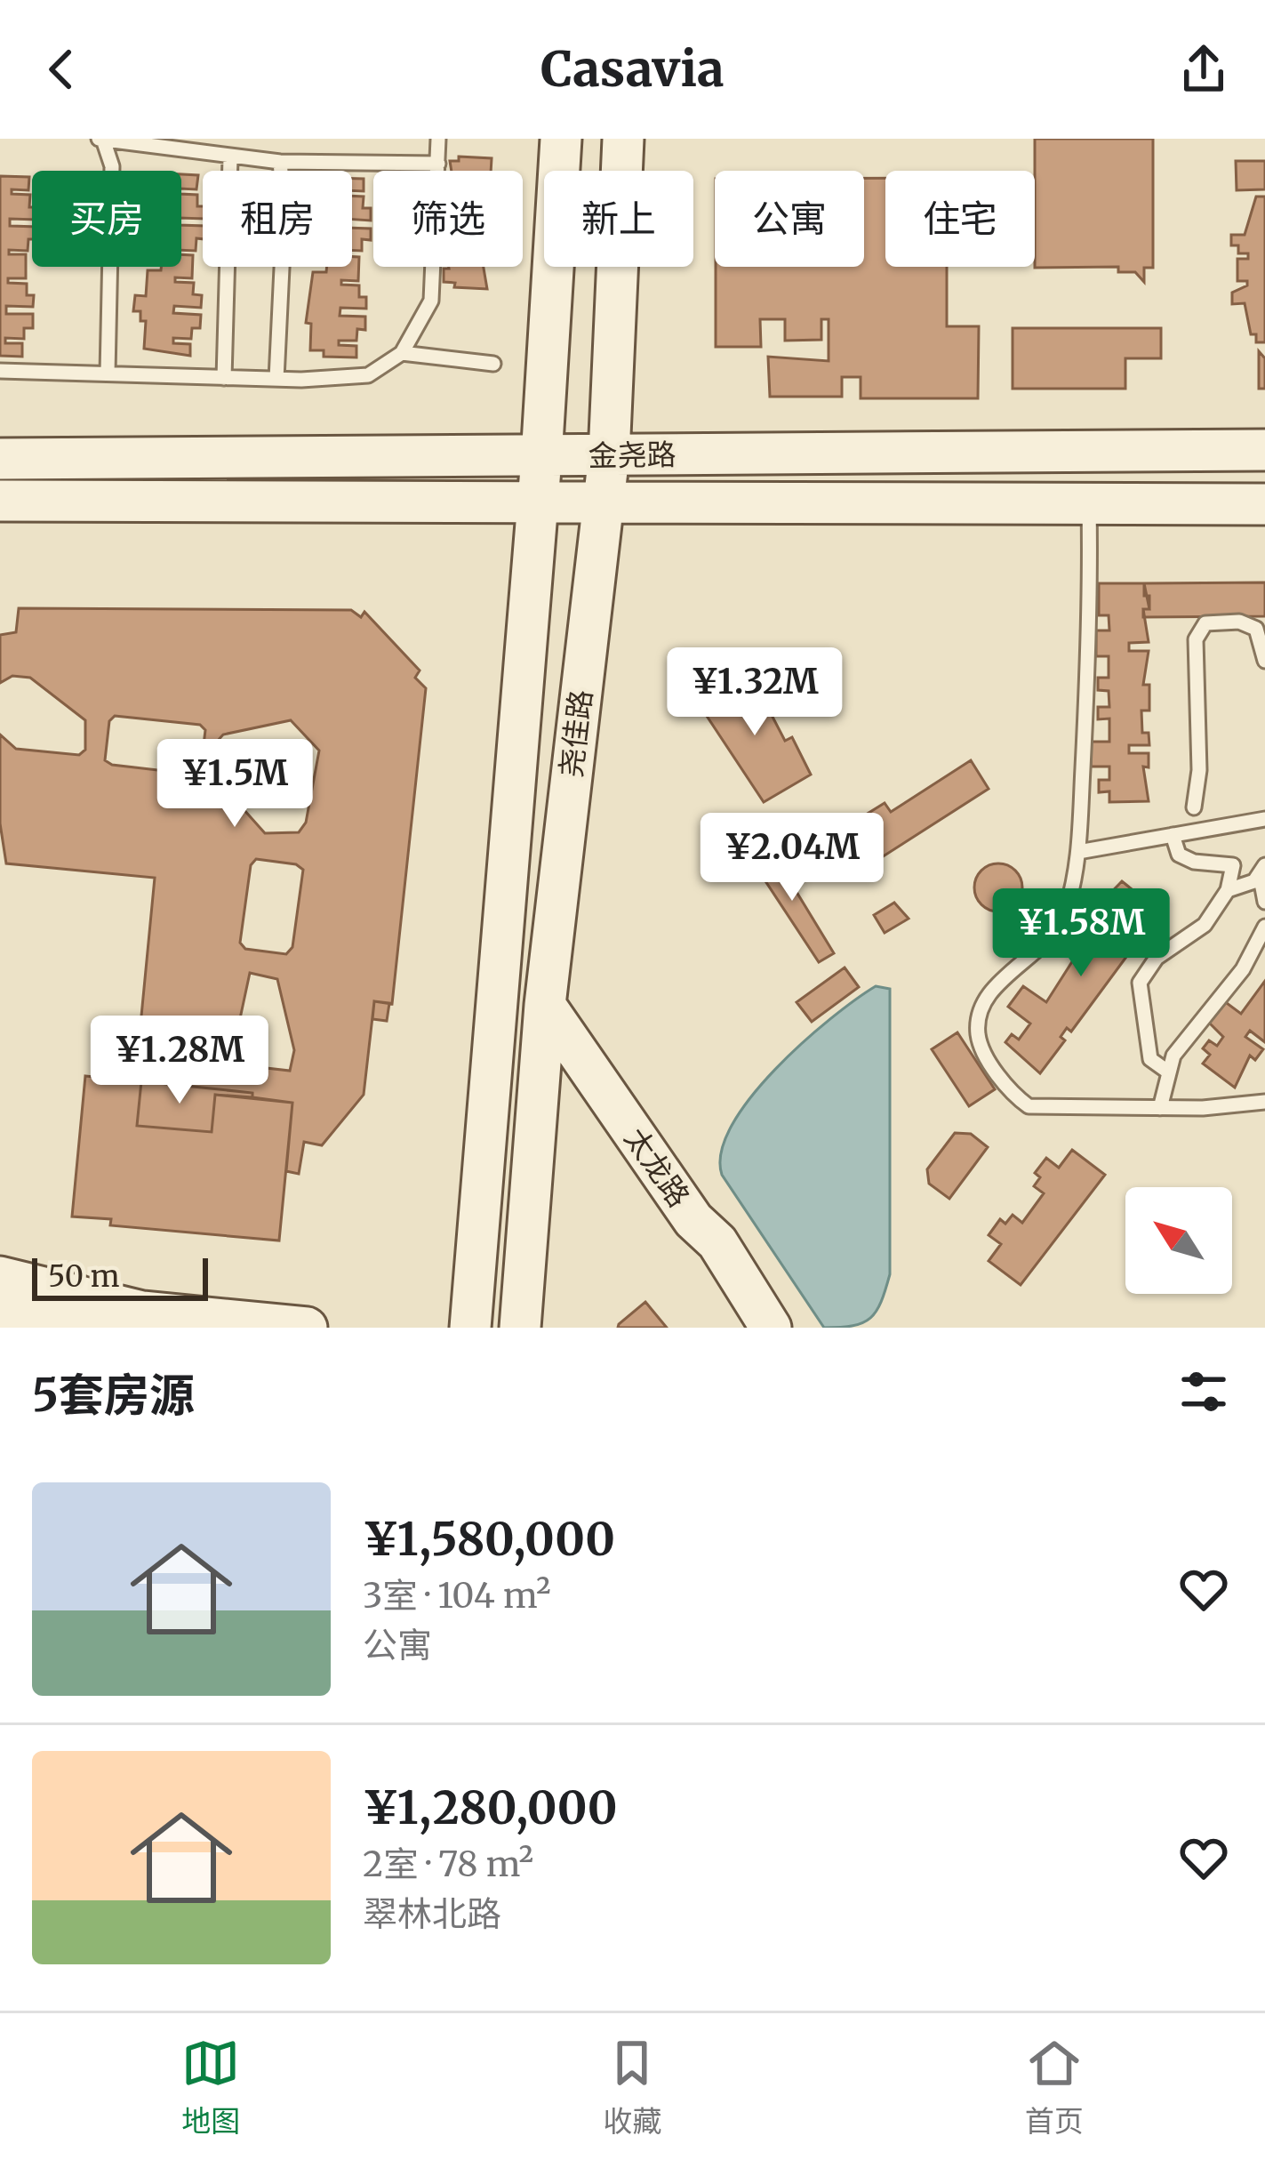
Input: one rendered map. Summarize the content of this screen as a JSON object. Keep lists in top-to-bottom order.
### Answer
{
  "streets": {
    "main road": ["金尧路", "尧佳路", "太龙路"]
  },
  "crossings": [
    ["金尧路", "尧佳路"],
    ["尧佳路", "太龙路"]
  ],
  "scale_bar": "50 m",
  "north": "top left",
  "page": {
    "header": "Casavia",
    "chip": [
      "买房",
      "租房",
      "筛选",
      "新上",
      "公寓",
      "住宅"
    ],
    "price": [
      "¥1.32M",
      "¥1.5M",
      "¥2.04M",
      "¥1.58M",
      "¥1.28M"
    ],
    "scale": "50 m",
    "heading": "5套房源",
    "list": [
      {
        "name": "¥1,580,000",
        "note": "3室 · 104 m² · 公寓"
      },
      {
        "name": "¥1,280,000",
        "note": "2室 · 78 m² · 翠林北路"
      }
    ],
    "tabs": ["地图", "收藏", "首页"]
  }
}
